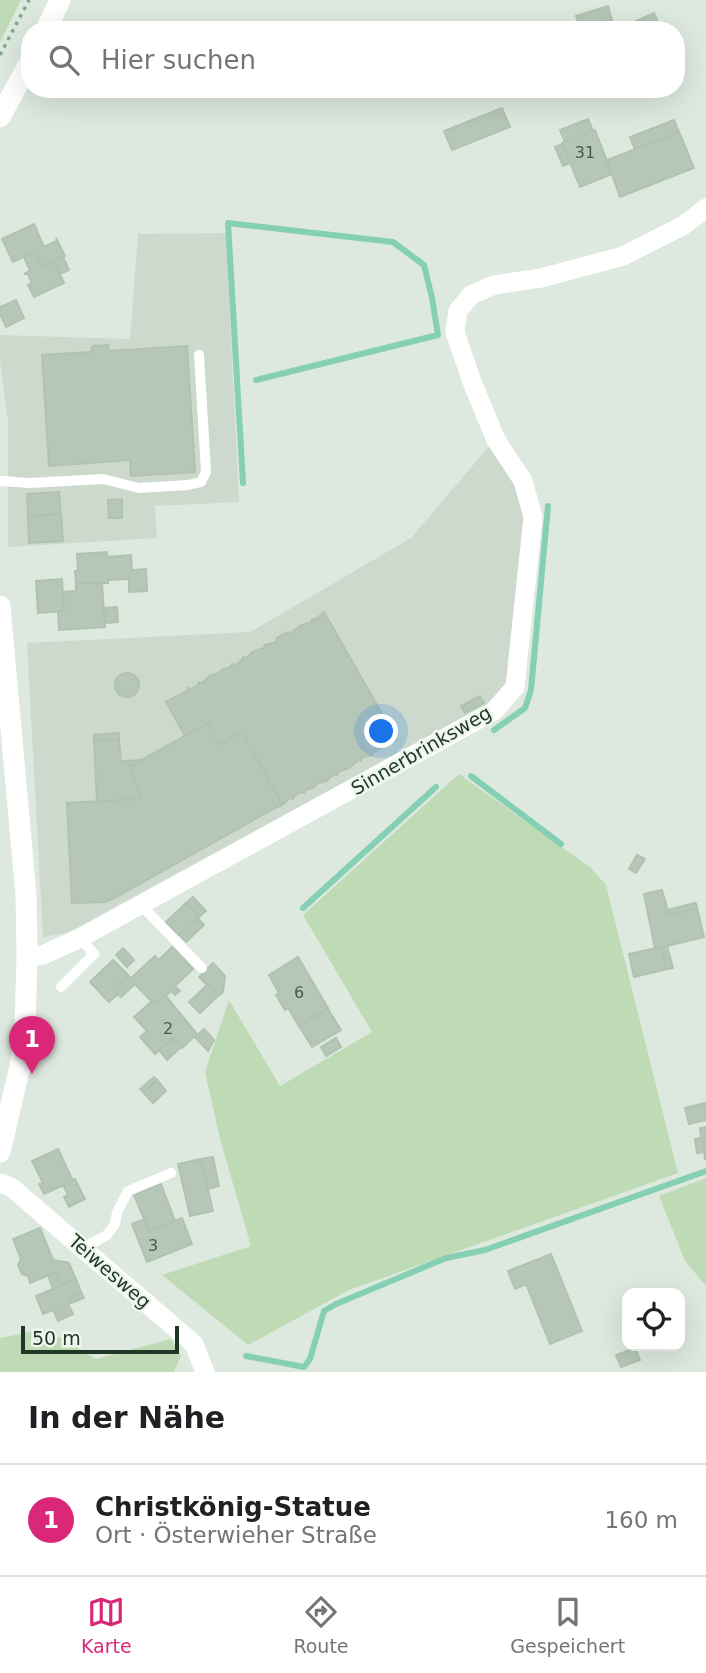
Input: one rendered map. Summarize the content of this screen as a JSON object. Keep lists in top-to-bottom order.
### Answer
{
  "streets": {
    "street": ["Sinnerbrinksweg", "Teiwesweg"]
  },
  "house_numbers": [
    "31",
    "6",
    "2",
    "3"
  ],
  "scale_bar": "50 m",
  "page": {
    "search": "Hier suchen",
    "pins": "1",
    "scale": "50 m",
    "heading": "In der Nähe",
    "list": [
      {
        "mark": "1",
        "name": "Christkönig-Statue",
        "note": "Ort · Österwieher Straße",
        "value": "160 m"
      }
    ],
    "nav": ["Karte", "Route", "Gespeichert"]
  }
}
